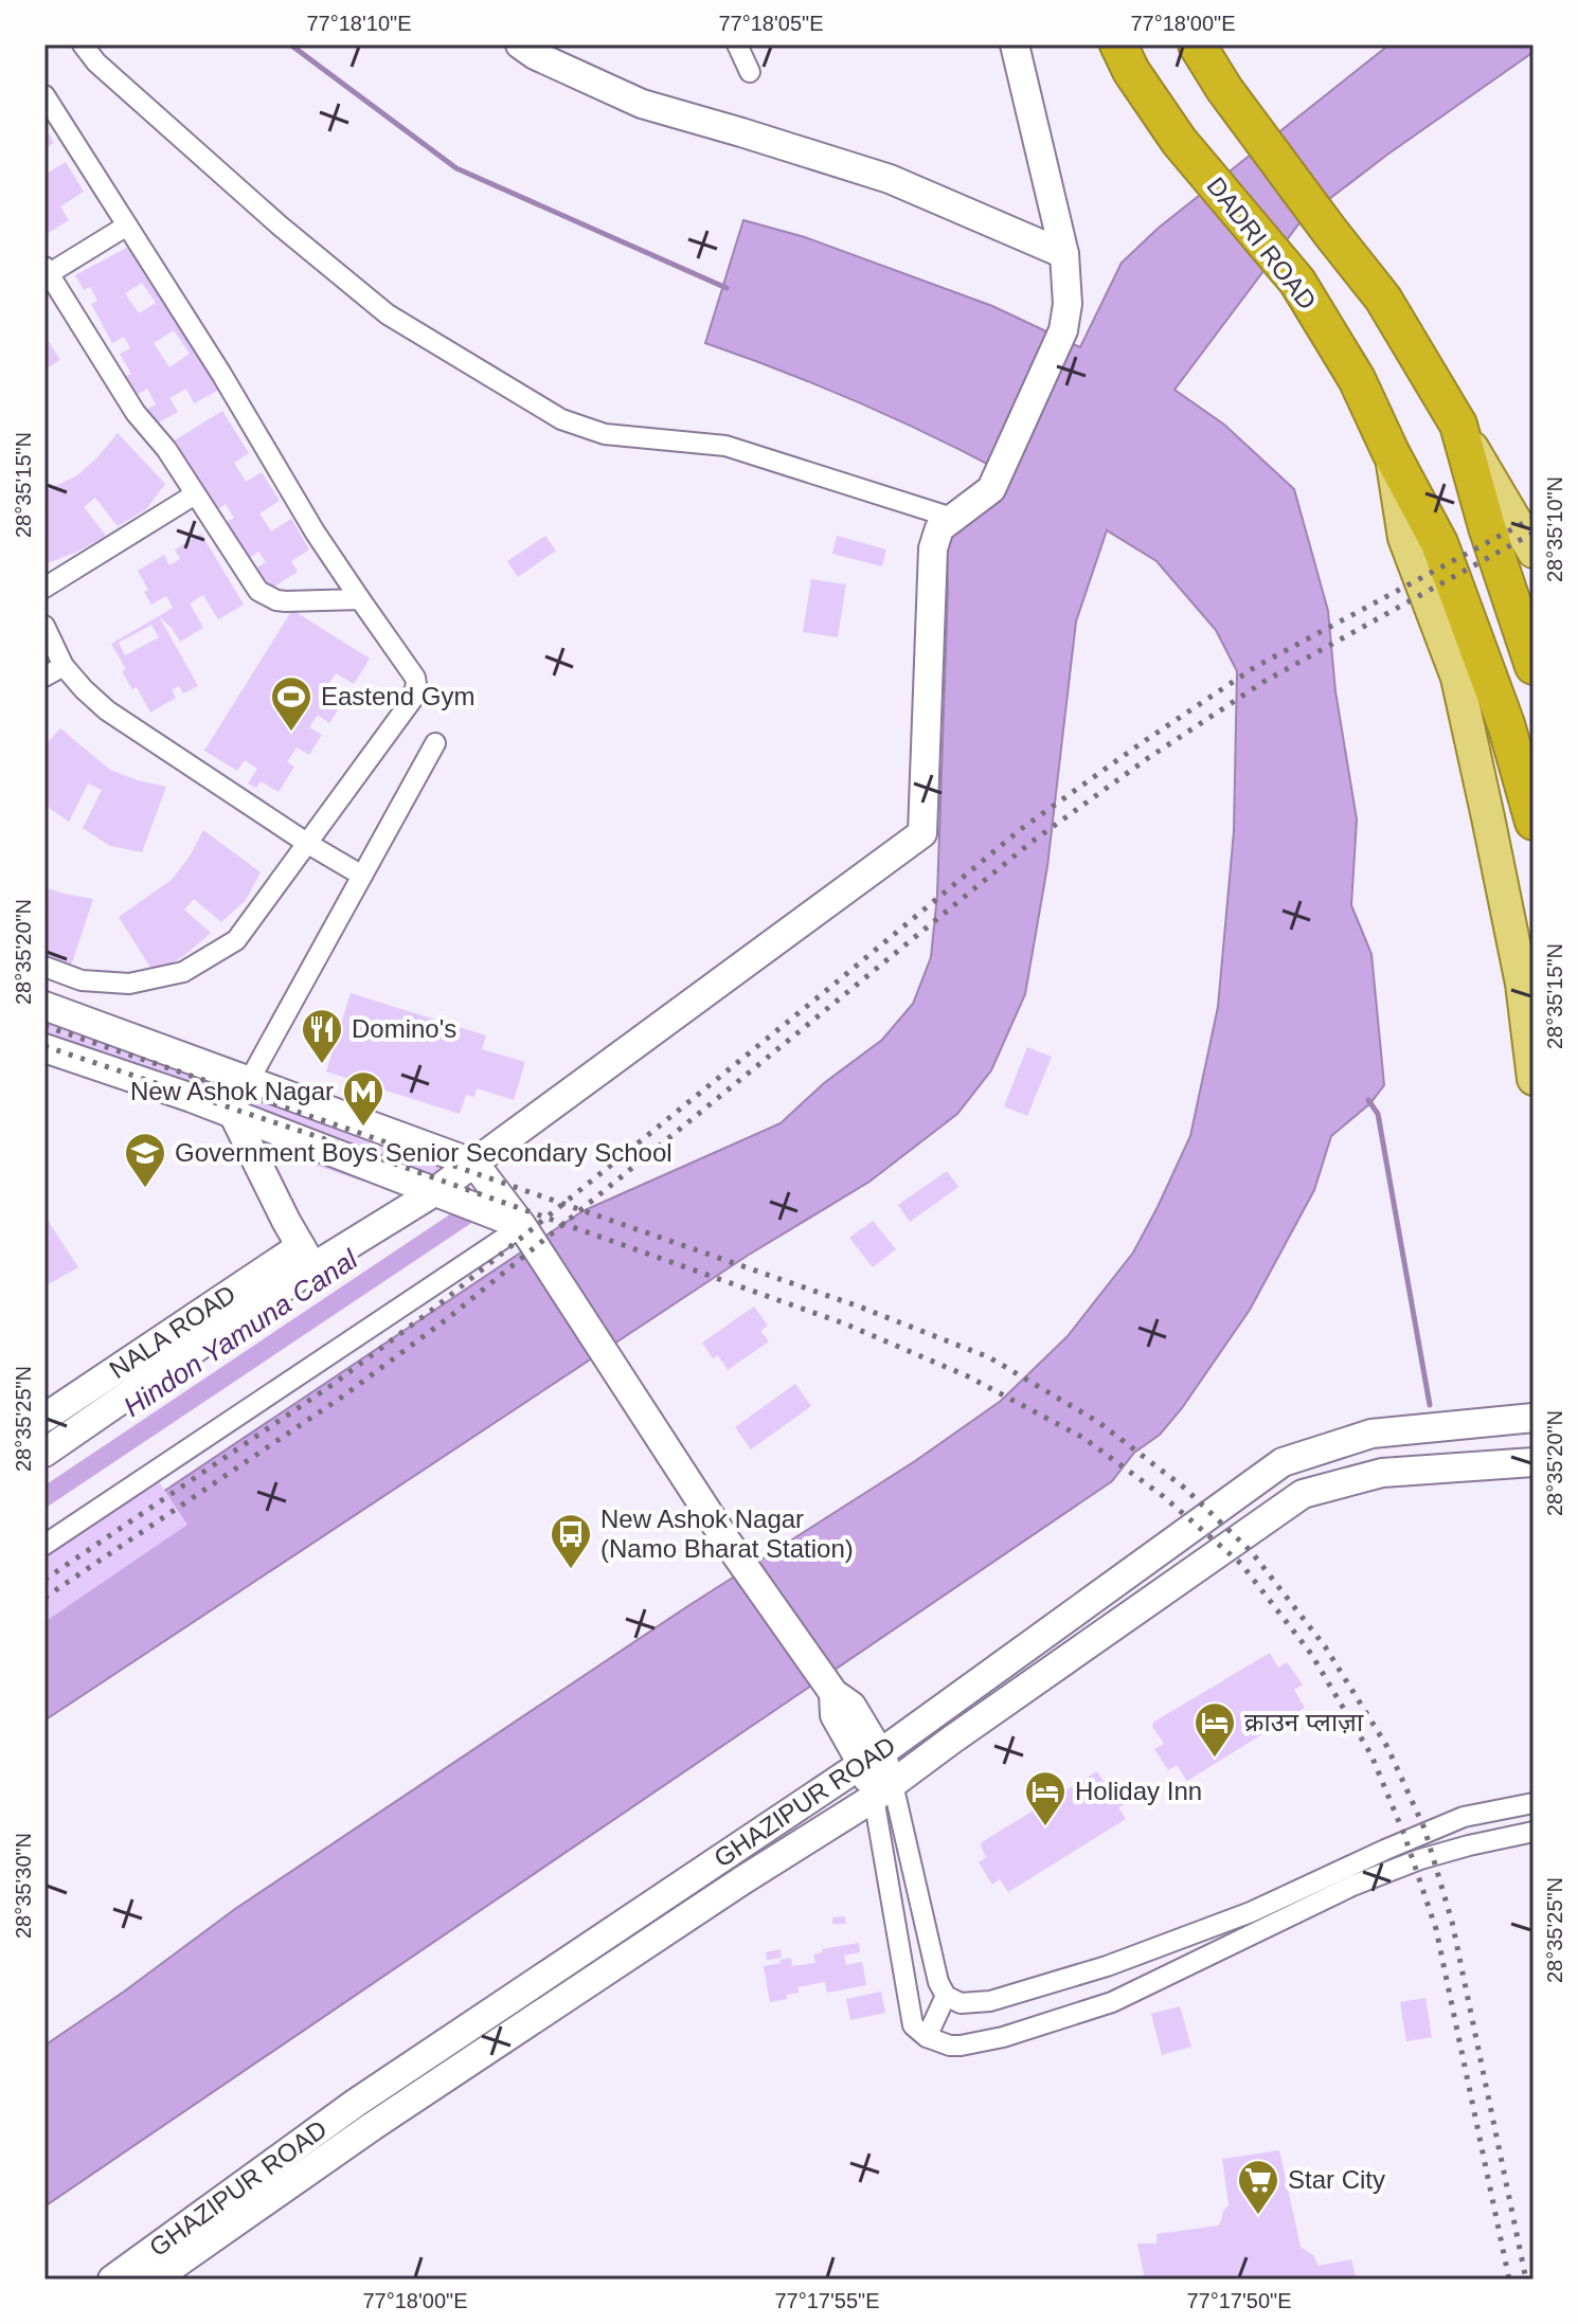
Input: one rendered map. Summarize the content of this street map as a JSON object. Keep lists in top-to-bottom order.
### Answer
{
  "streets": {
    "highway": ["DADRI ROAD"],
    "street": ["NALA ROAD", "GHAZIPUR ROAD"]
  },
  "water": ["Hindon Yamuna Canal"],
  "places": {
    "sports": ["Eastend Gym"],
    "restaurant": ["Domino's"],
    "metro station": ["New Ashok Nagar"],
    "school or university": ["Government Boys Senior Secondary School"],
    "bus stop": ["New Ashok Nagar (Namo Bharat Station)"],
    "hotel": ["क्राउन प्लाज़ा", "Holiday Inn"],
    "supermarket": ["Star City"]
  },
  "coordinates": [
    "77°18'10\"E",
    "77°18'05\"E",
    "77°18'00\"E",
    "28°35'15\"N",
    "28°35'10\"N",
    "28°35'20\"N",
    "28°35'25\"N",
    "28°35'30\"N",
    "77°17'55\"E",
    "77°17'50\"E"
  ]
}
